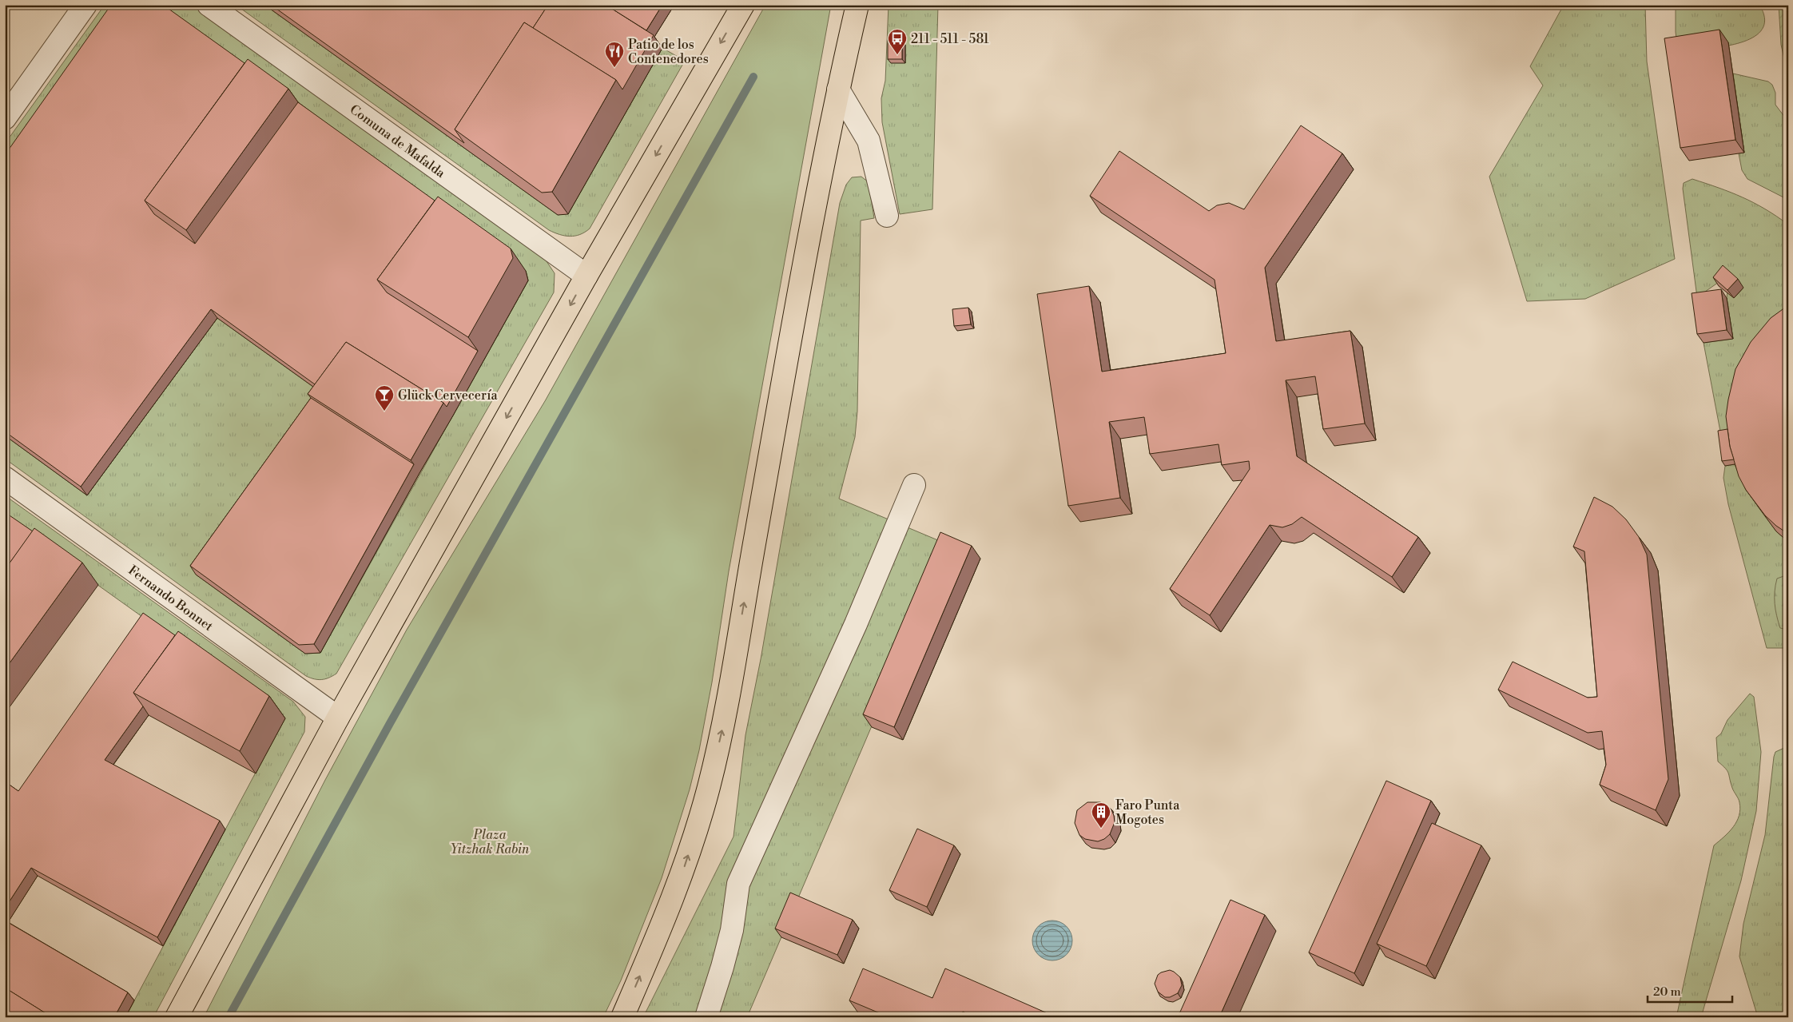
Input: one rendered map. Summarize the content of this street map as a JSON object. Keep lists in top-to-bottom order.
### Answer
{
  "streets": {
    "street": ["Comuna de Mafalda", "Fernando Bonnet"]
  },
  "parks": ["Plaza Yitzhak Rabin"],
  "places": {
    "bus stop": ["211 - 511 - 581"],
    "restaurant": ["Patio de los Contenedores"],
    "bar": ["Glück Cervecería"],
    "building": ["Faro Punta Mogotes"]
  },
  "scale_bar": "20 m"
}
